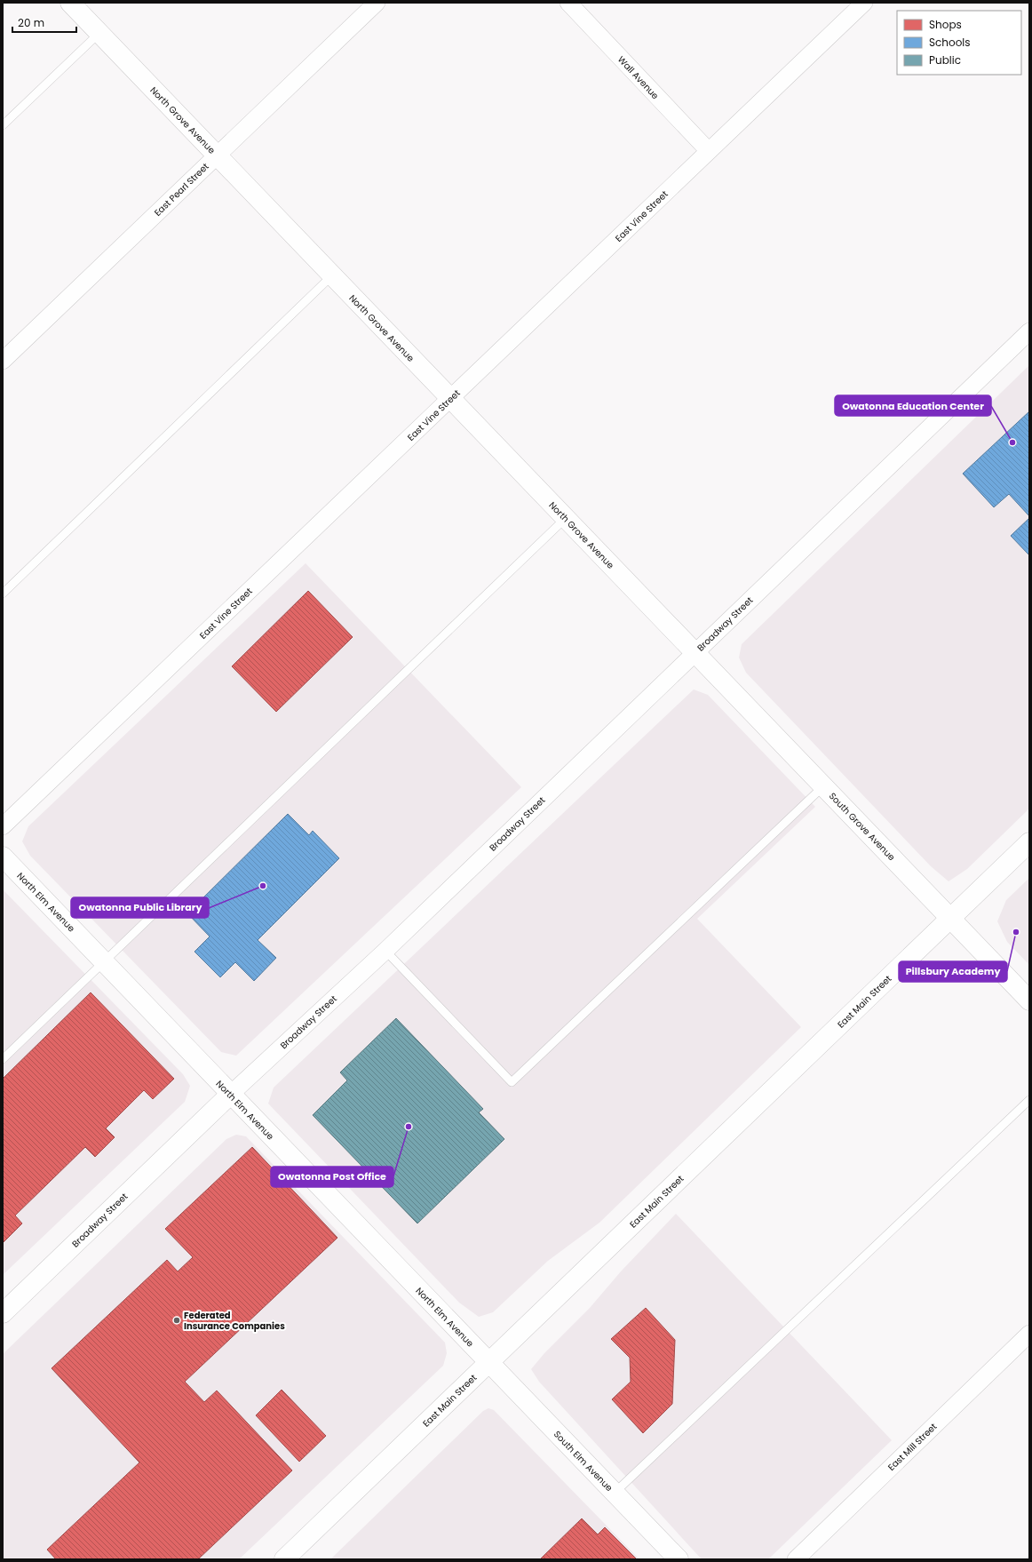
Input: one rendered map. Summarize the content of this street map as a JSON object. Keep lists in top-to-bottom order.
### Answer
{
  "streets": {
    "street": [
      "Wall Avenue",
      "North Grove Avenue",
      "East Pearl Street",
      "East Vine Street",
      "Broadway Street",
      "South Grove Avenue",
      "North Elm Avenue",
      "East Main Street",
      "East Mill Street",
      "South Elm Avenue"
    ]
  },
  "crossings": [
    ["Wall Avenue", "East Vine Street"],
    ["North Grove Avenue", "East Pearl Street"],
    ["North Grove Avenue", "East Vine Street"],
    ["North Grove Avenue", "Broadway Street"],
    ["North Grove Avenue", "South Grove Avenue"],
    ["Broadway Street", "South Grove Avenue"],
    ["Broadway Street", "North Elm Avenue"],
    ["South Grove Avenue", "East Main Street"],
    ["North Elm Avenue", "East Main Street"],
    ["North Elm Avenue", "South Elm Avenue"],
    ["East Main Street", "South Elm Avenue"]
  ],
  "places": [
    "Owatonna Education Center",
    "Owatonna Public Library",
    "Pillsbury Academy",
    "Owatonna Post Office",
    "Federated Insurance Companies"
  ],
  "legend": ["Shops", "Schools", "Public"],
  "scale_bar": "20 m"
}
